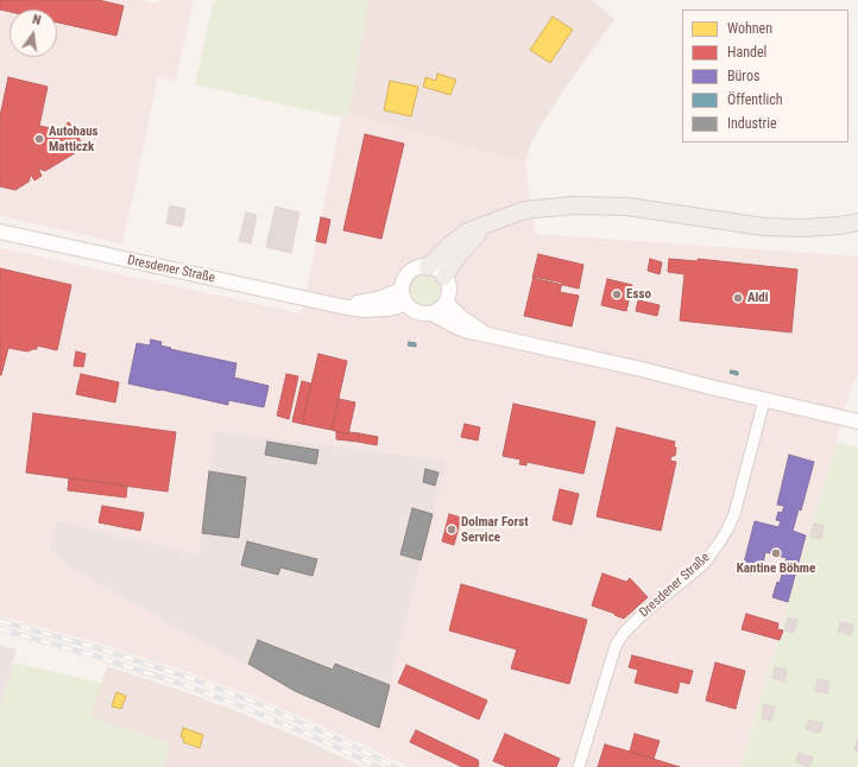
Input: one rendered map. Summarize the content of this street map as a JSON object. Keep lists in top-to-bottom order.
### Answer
{
  "streets": {
    "main road": ["Dresdener Straße"]
  },
  "places": [
    "Autohaus Matticzk",
    "Esso",
    "Aldi",
    "Dolmar Forst Service",
    "Kantine Böhme"
  ],
  "legend": [
    "Wohnen",
    "Handel",
    "Büros",
    "Öffentlich",
    "Industrie"
  ],
  "north": "top"
}
